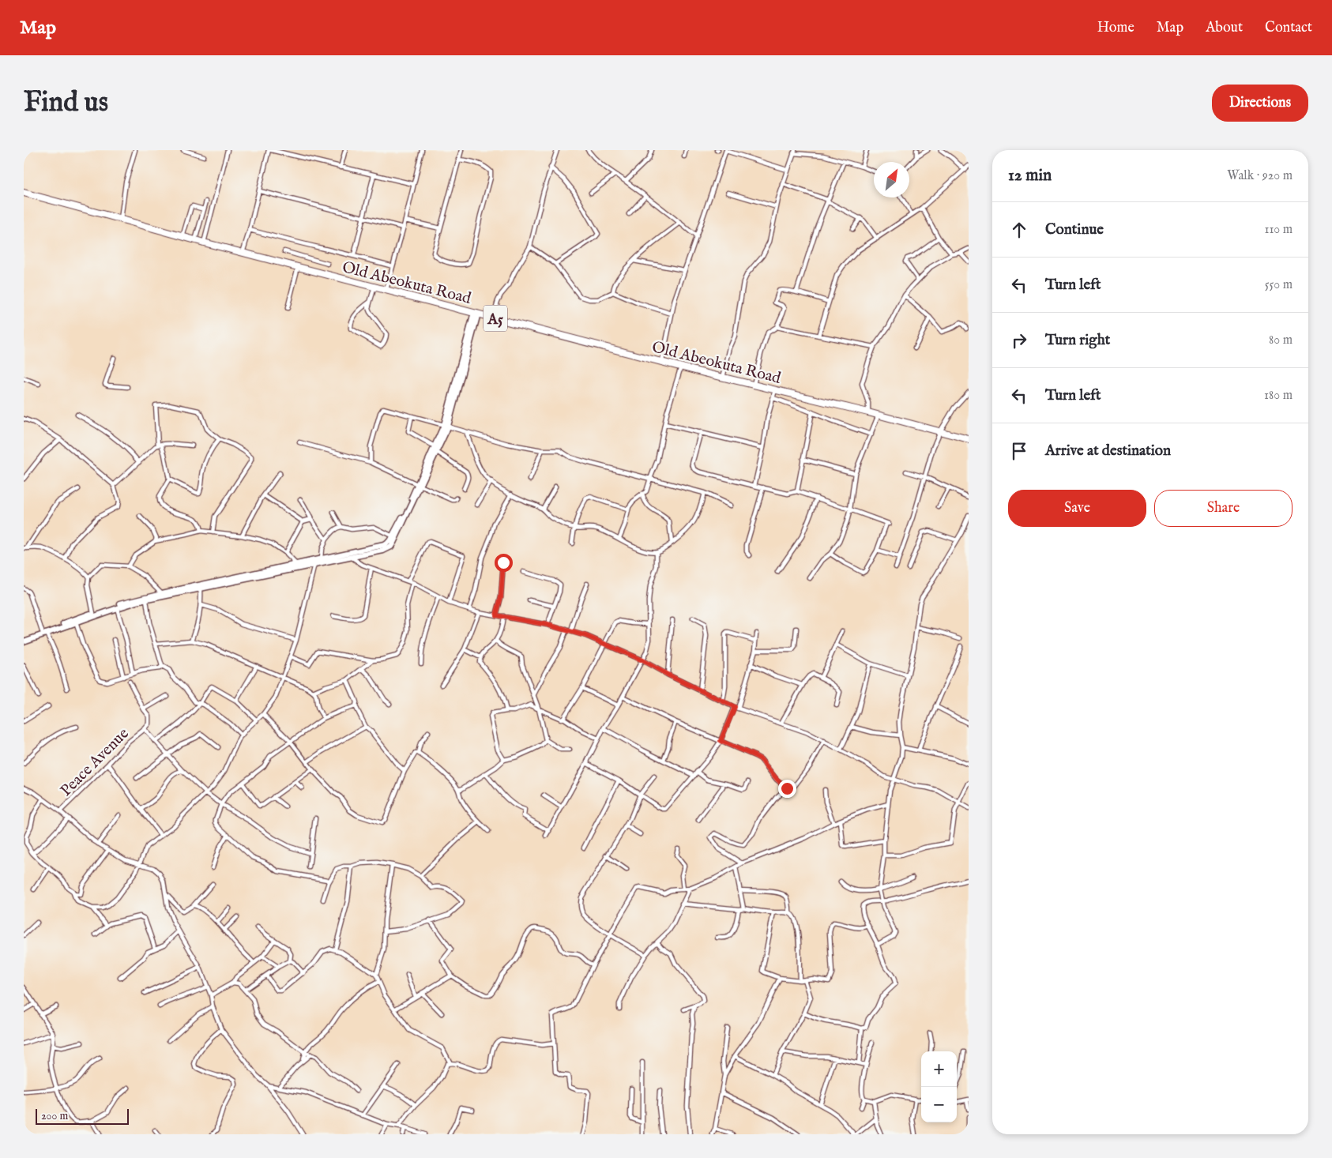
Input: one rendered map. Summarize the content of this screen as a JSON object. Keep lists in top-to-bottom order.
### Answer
{
  "streets": {
    "highway": ["Old Abeokuta Road", "A5"],
    "street": ["Peace Avenue"]
  },
  "scale_bar": "200 m",
  "north": "top right",
  "page": {
    "header": "Map",
    "nav": [
      "Home",
      "Map",
      "About",
      "Contact"
    ],
    "buttons": [
      "Directions",
      ["Save", "Share"]
    ],
    "title": "Find us",
    "heading": ["12 min", "Walk · 920 m"],
    "list": [
      ["Continue", "110 m"],
      ["Turn left", "550 m"],
      ["Turn right", "80 m"],
      ["Turn left", "180 m"],
      "Arrive at destination"
    ],
    "map_buttons": ["+", "−"],
    "scale": "200 m"
  }
}
